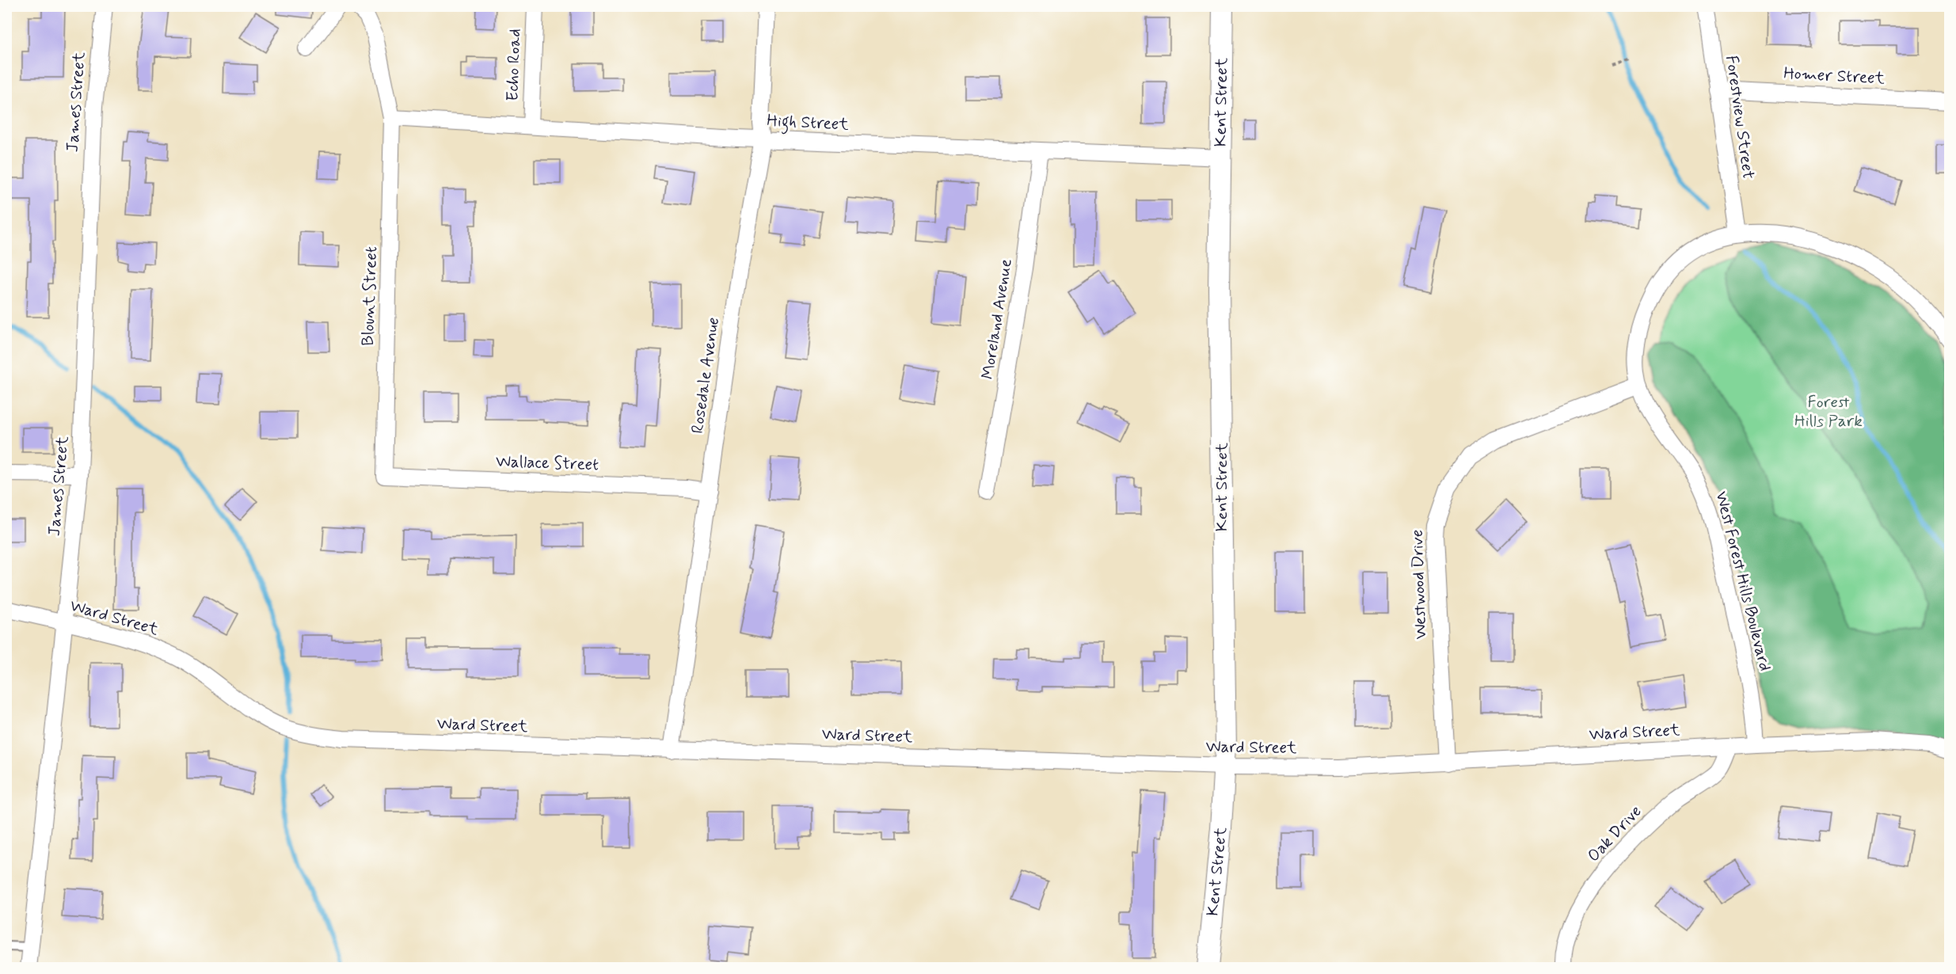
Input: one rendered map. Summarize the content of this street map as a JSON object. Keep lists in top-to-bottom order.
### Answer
{
  "streets": {
    "street": [
      "Echo Road",
      "Homer Street",
      "James Street",
      "Kent Street",
      "Forestview Street",
      "High Street",
      "Blount Street",
      "Moreland Avenue",
      "Rosedale Avenue",
      "Wallace Street",
      "West Forest Hills Boulevard",
      "Westwood Drive",
      "Ward Street",
      "Oak Drive"
    ]
  },
  "crossings": [
    ["Echo Road", "High Street"],
    ["Homer Street", "Forestview Street"],
    ["James Street", "Ward Street"],
    ["Kent Street", "High Street"],
    ["Kent Street", "Ward Street"],
    ["Forestview Street", "West Forest Hills Boulevard"],
    ["High Street", "Blount Street"],
    ["High Street", "Moreland Avenue"],
    ["High Street", "Rosedale Avenue"],
    ["Blount Street", "Wallace Street"],
    ["Rosedale Avenue", "Wallace Street"],
    ["Rosedale Avenue", "Ward Street"],
    ["West Forest Hills Boulevard", "Westwood Drive"],
    ["West Forest Hills Boulevard", "Ward Street"],
    ["Westwood Drive", "Ward Street"],
    ["Ward Street", "Oak Drive"]
  ],
  "parks": ["Forest Hills Park"]
}
